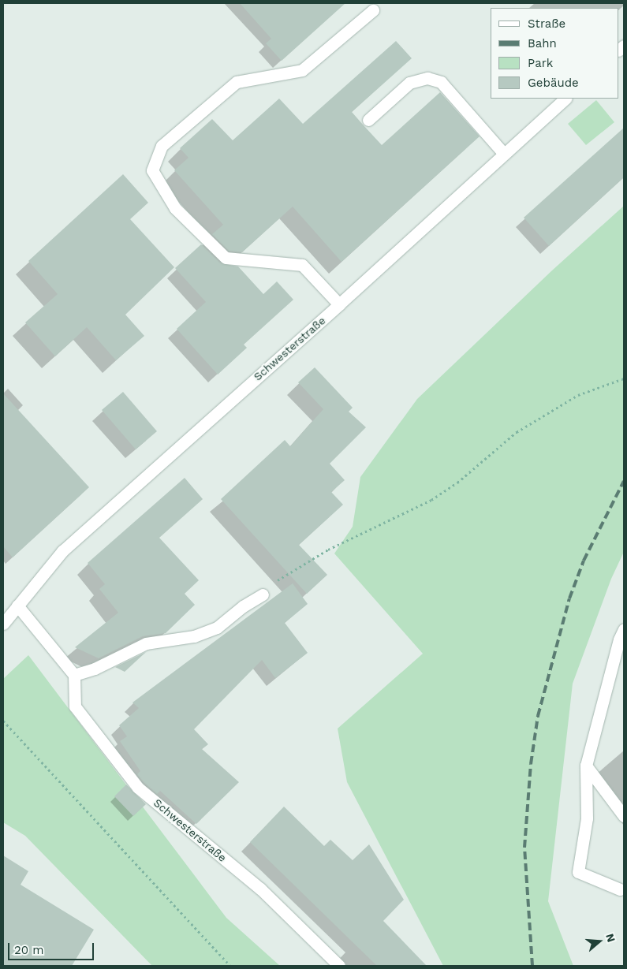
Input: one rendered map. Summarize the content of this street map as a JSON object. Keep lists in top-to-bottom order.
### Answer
{
  "streets": {
    "street": ["Schwesterstraße"]
  },
  "legend": [
    "Straße",
    "Bahn",
    "Park",
    "Gebäude"
  ],
  "scale_bar": "20 m",
  "north": "right"
}
